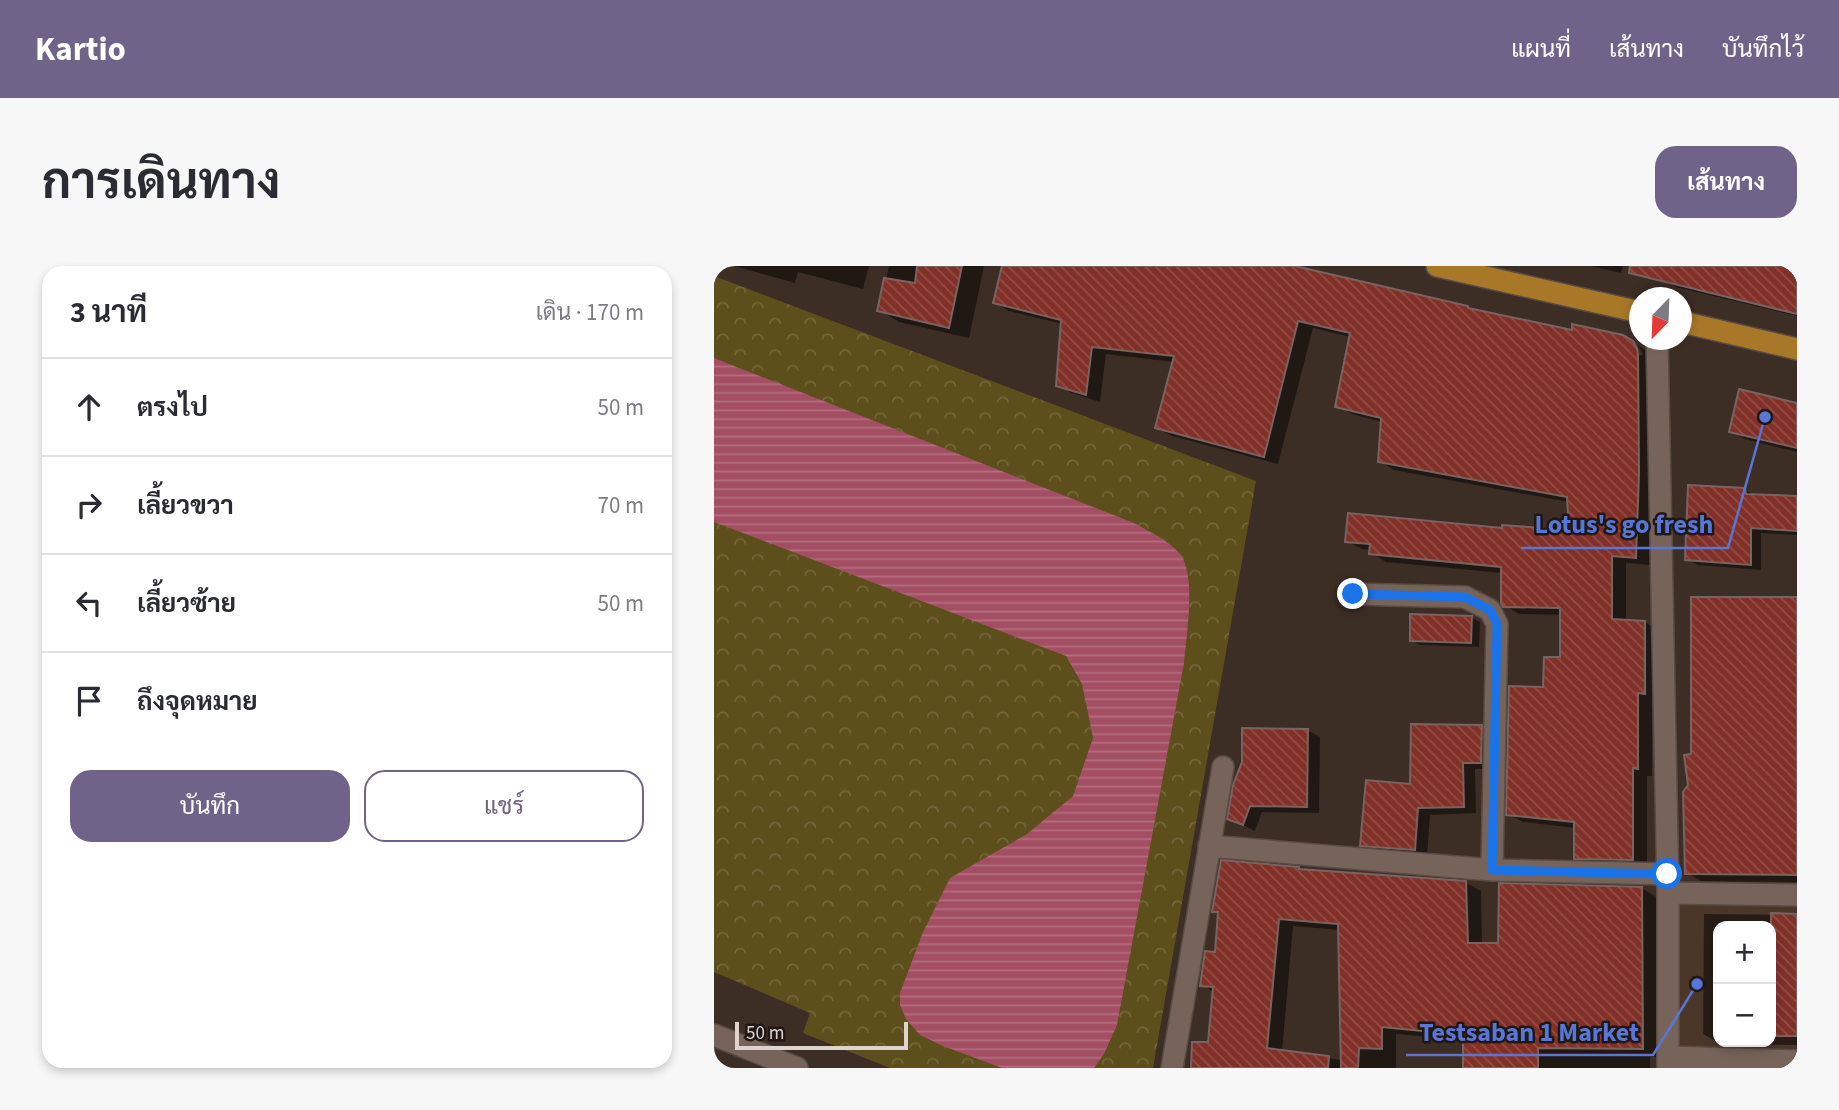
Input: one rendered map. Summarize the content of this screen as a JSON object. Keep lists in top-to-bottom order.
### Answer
{
  "places": ["Lotus's go fresh", "Testsaban 1 Market"],
  "scale_bar": "50 m",
  "north": "bottom left",
  "page": {
    "header": "Kartio",
    "nav": ["แผนที่", "เส้นทาง", "บันทึกไว้"],
    "title": "การเดินทาง",
    "buttons": [
      "เส้นทาง",
      ["บันทึก", "แชร์"]
    ],
    "heading": ["3 นาที", "เดิน · 170 m"],
    "list": [
      ["ตรงไป", "50 m"],
      ["เลี้ยวขวา", "70 m"],
      ["เลี้ยวซ้าย", "50 m"],
      "ถึงจุดหมาย"
    ],
    "map_buttons": ["+", "−"],
    "scale": "50 m"
  }
}
